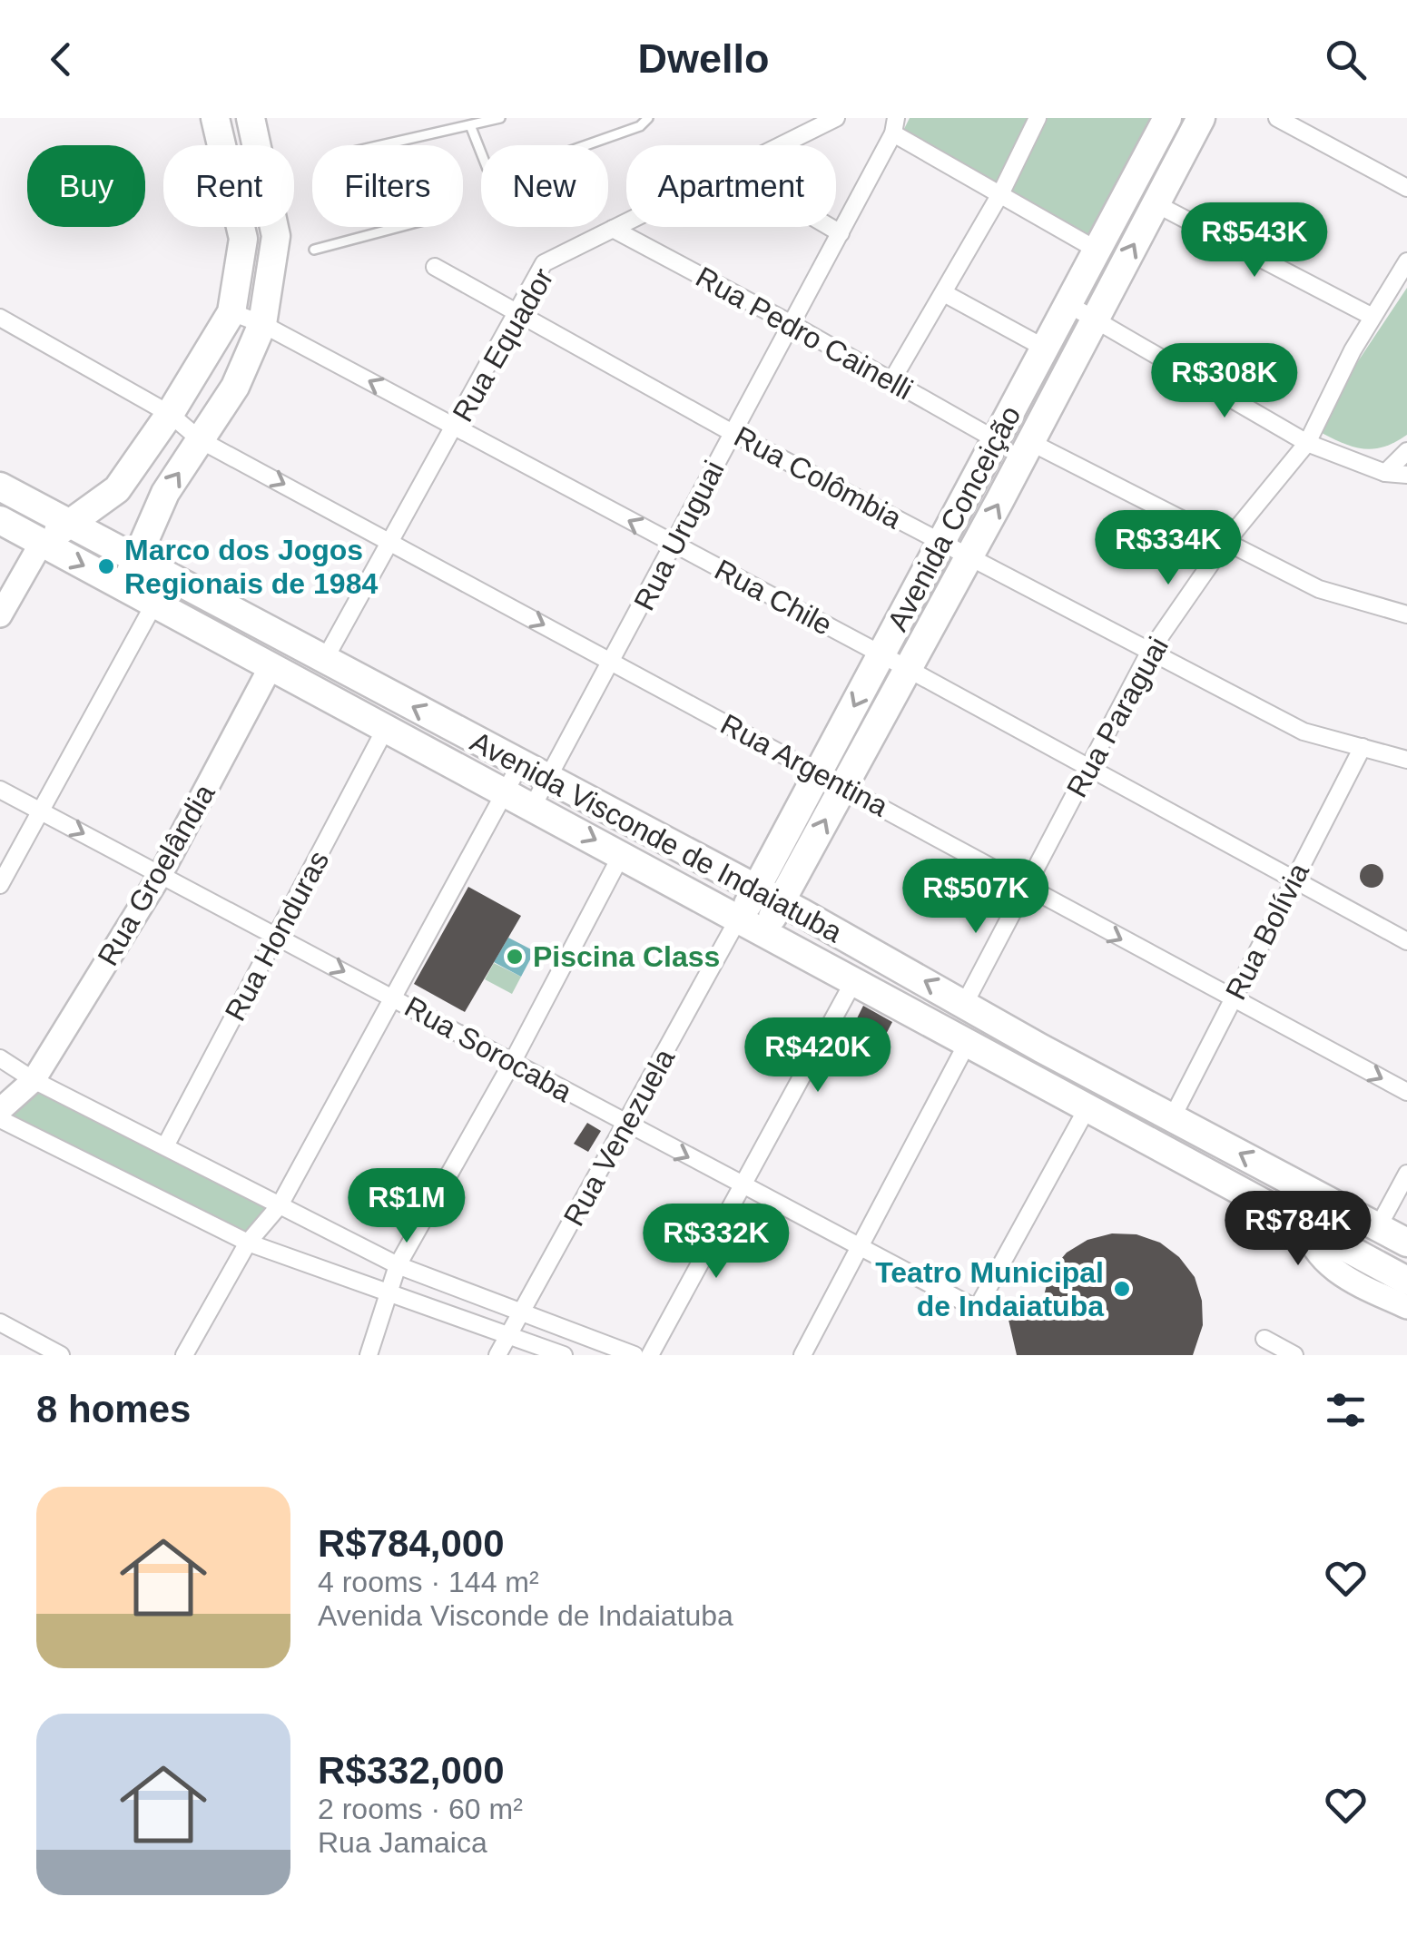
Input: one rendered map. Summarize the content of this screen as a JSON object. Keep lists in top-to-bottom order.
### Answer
{
  "streets": {
    "main road": ["Avenida Conceição", "Avenida Visconde de Indaiatuba"],
    "street": [
      "Rua Pedro Cainelli",
      "Rua Equador",
      "Rua Colômbia",
      "Rua Uruguai",
      "Rua Chile",
      "Rua Paraguai",
      "Rua Argentina",
      "Rua Groelândia",
      "Rua Bolívia",
      "Rua Honduras",
      "Rua Sorocaba",
      "Rua Venezuela"
    ]
  },
  "crossings": [
    ["Rua Pedro Cainelli", "Rua Equador"],
    ["Rua Pedro Cainelli", "Avenida Conceição"],
    ["Rua Pedro Cainelli", "Rua Uruguai"],
    ["Rua Equador", "Rua Colômbia"],
    ["Rua Equador", "Rua Chile"],
    ["Rua Equador", "Rua Argentina"],
    ["Rua Equador", "Avenida Visconde de Indaiatuba"],
    ["Rua Colômbia", "Avenida Conceição"],
    ["Rua Colômbia", "Rua Uruguai"],
    ["Rua Colômbia", "Rua Paraguai"],
    ["Rua Colômbia", "Rua Bolívia"],
    ["Avenida Conceição", "Rua Chile"],
    ["Avenida Conceição", "Rua Argentina"],
    ["Avenida Conceição", "Avenida Visconde de Indaiatuba"],
    ["Avenida Conceição", "Rua Venezuela"],
    ["Rua Uruguai", "Rua Chile"],
    ["Rua Uruguai", "Rua Argentina"],
    ["Rua Uruguai", "Avenida Visconde de Indaiatuba"],
    ["Rua Chile", "Rua Paraguai"],
    ["Rua Chile", "Rua Bolívia"],
    ["Rua Paraguai", "Rua Argentina"],
    ["Rua Paraguai", "Avenida Visconde de Indaiatuba"],
    ["Rua Argentina", "Rua Bolívia"],
    ["Avenida Visconde de Indaiatuba", "Rua Groelândia"],
    ["Avenida Visconde de Indaiatuba", "Rua Bolívia"],
    ["Avenida Visconde de Indaiatuba", "Rua Honduras"],
    ["Avenida Visconde de Indaiatuba", "Rua Sorocaba"],
    ["Avenida Visconde de Indaiatuba", "Rua Venezuela"],
    ["Rua Groelândia", "Rua Sorocaba"],
    ["Rua Honduras", "Rua Sorocaba"],
    ["Rua Sorocaba", "Rua Venezuela"]
  ],
  "one_way": ["Rua Chile", "Rua Argentina"],
  "places": ["Marco dos Jogos Regionais de 1984", "Piscina Class", "Teatro Municipal de Indaiatuba"],
  "page": {
    "header": "Dwello",
    "chip": [
      "Buy",
      "Rent",
      "Filters",
      "New",
      "Apartment"
    ],
    "price": [
      "R$543K",
      "R$308K",
      "R$334K",
      "R$507K",
      "R$420K",
      "R$1M",
      "R$784K",
      "R$332K"
    ],
    "heading": "8 homes",
    "list": [
      {
        "name": "R$784,000",
        "note": "4 rooms · 144 m² · Avenida Visconde de Indaiatuba"
      },
      {
        "name": "R$332,000",
        "note": "2 rooms · 60 m² · Rua Jamaica"
      }
    ]
  }
}
